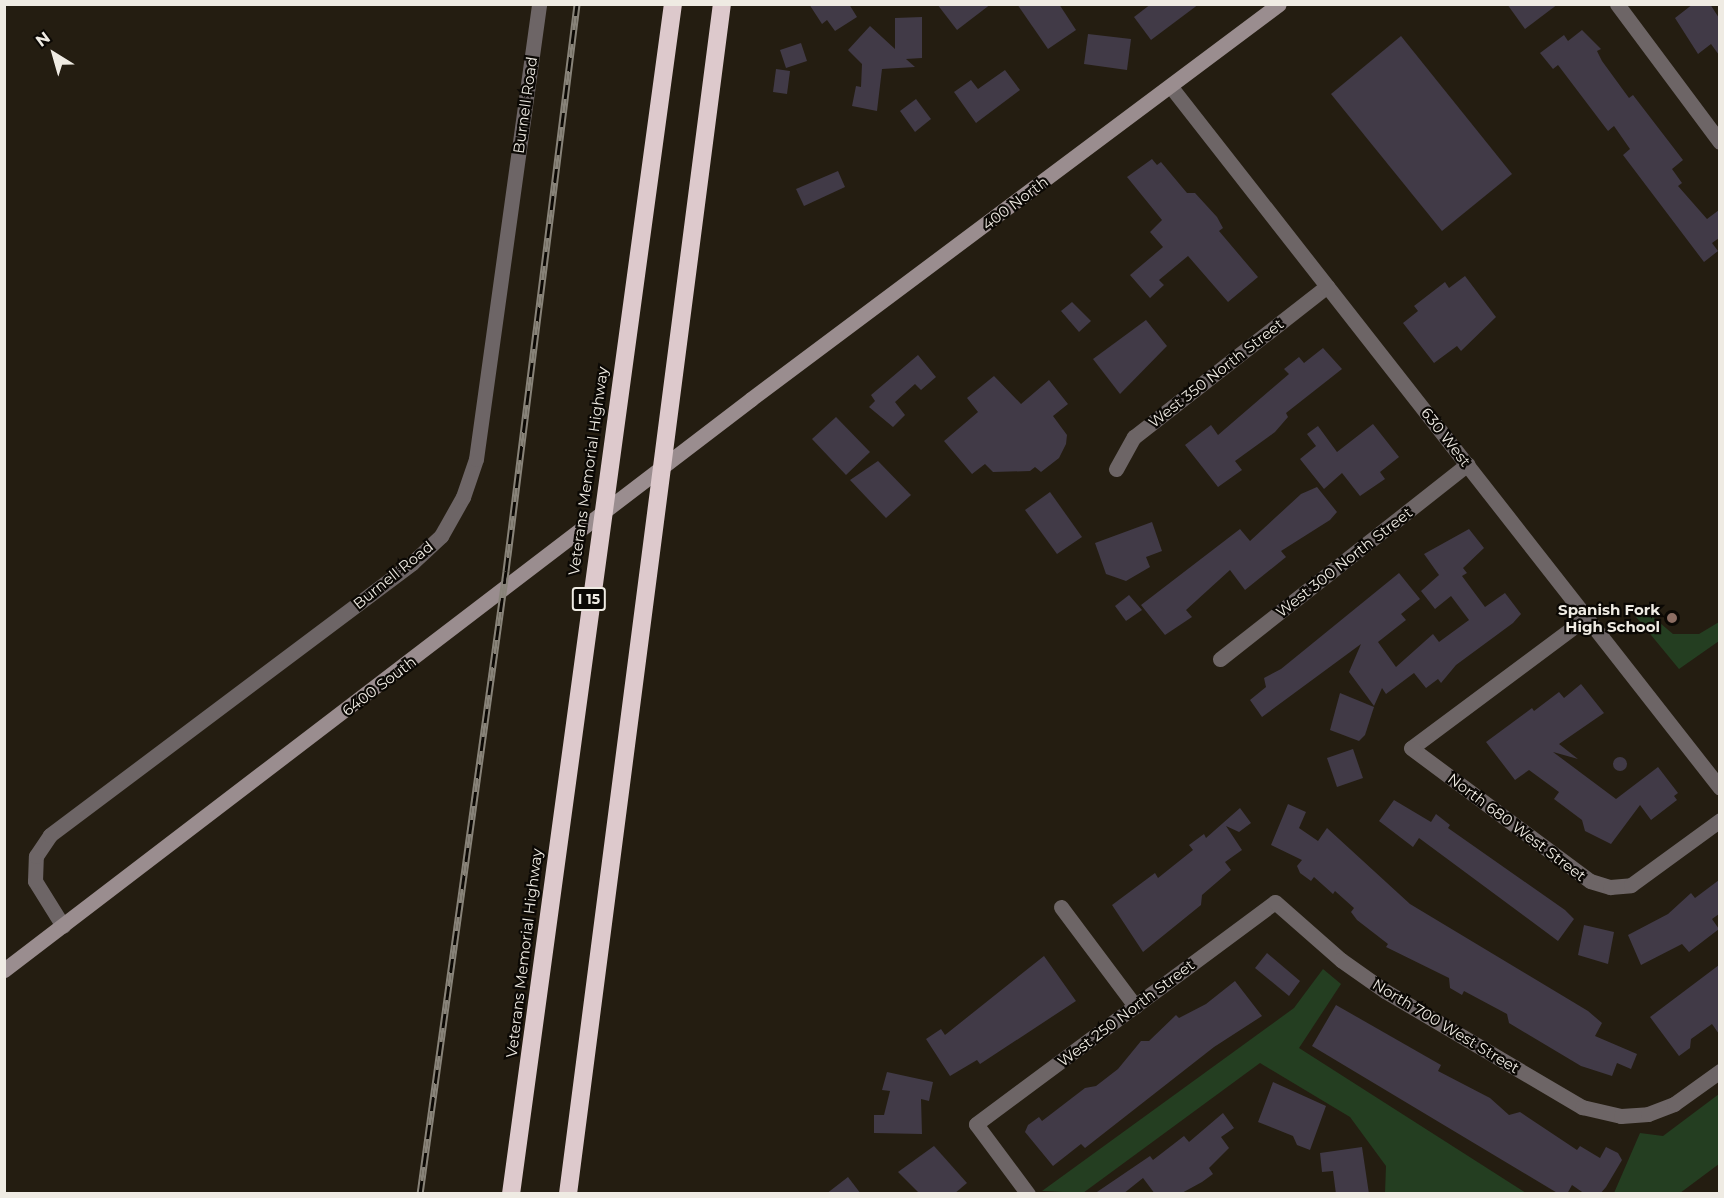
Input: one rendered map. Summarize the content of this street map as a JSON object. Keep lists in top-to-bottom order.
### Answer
{
  "streets": {
    "highway": ["Veterans Memorial Highway", "I 15"],
    "main road": ["400 North", "6400 South"],
    "street": [
      "Burnell Road",
      "West 350 North Street",
      "630 West",
      "West 300 North Street",
      "North 680 West Street",
      "West 250 North Street",
      "North 700 West Street"
    ]
  },
  "crossings": [
    ["Burnell Road", "6400 South"],
    ["400 North", "630 West"],
    ["400 North", "6400 South"],
    ["West 350 North Street", "630 West"],
    ["630 West", "West 300 North Street"],
    ["630 West", "North 680 West Street"],
    ["West 250 North Street", "North 700 West Street"]
  ],
  "places": ["Spanish Fork High School"],
  "north": "top left"
}
